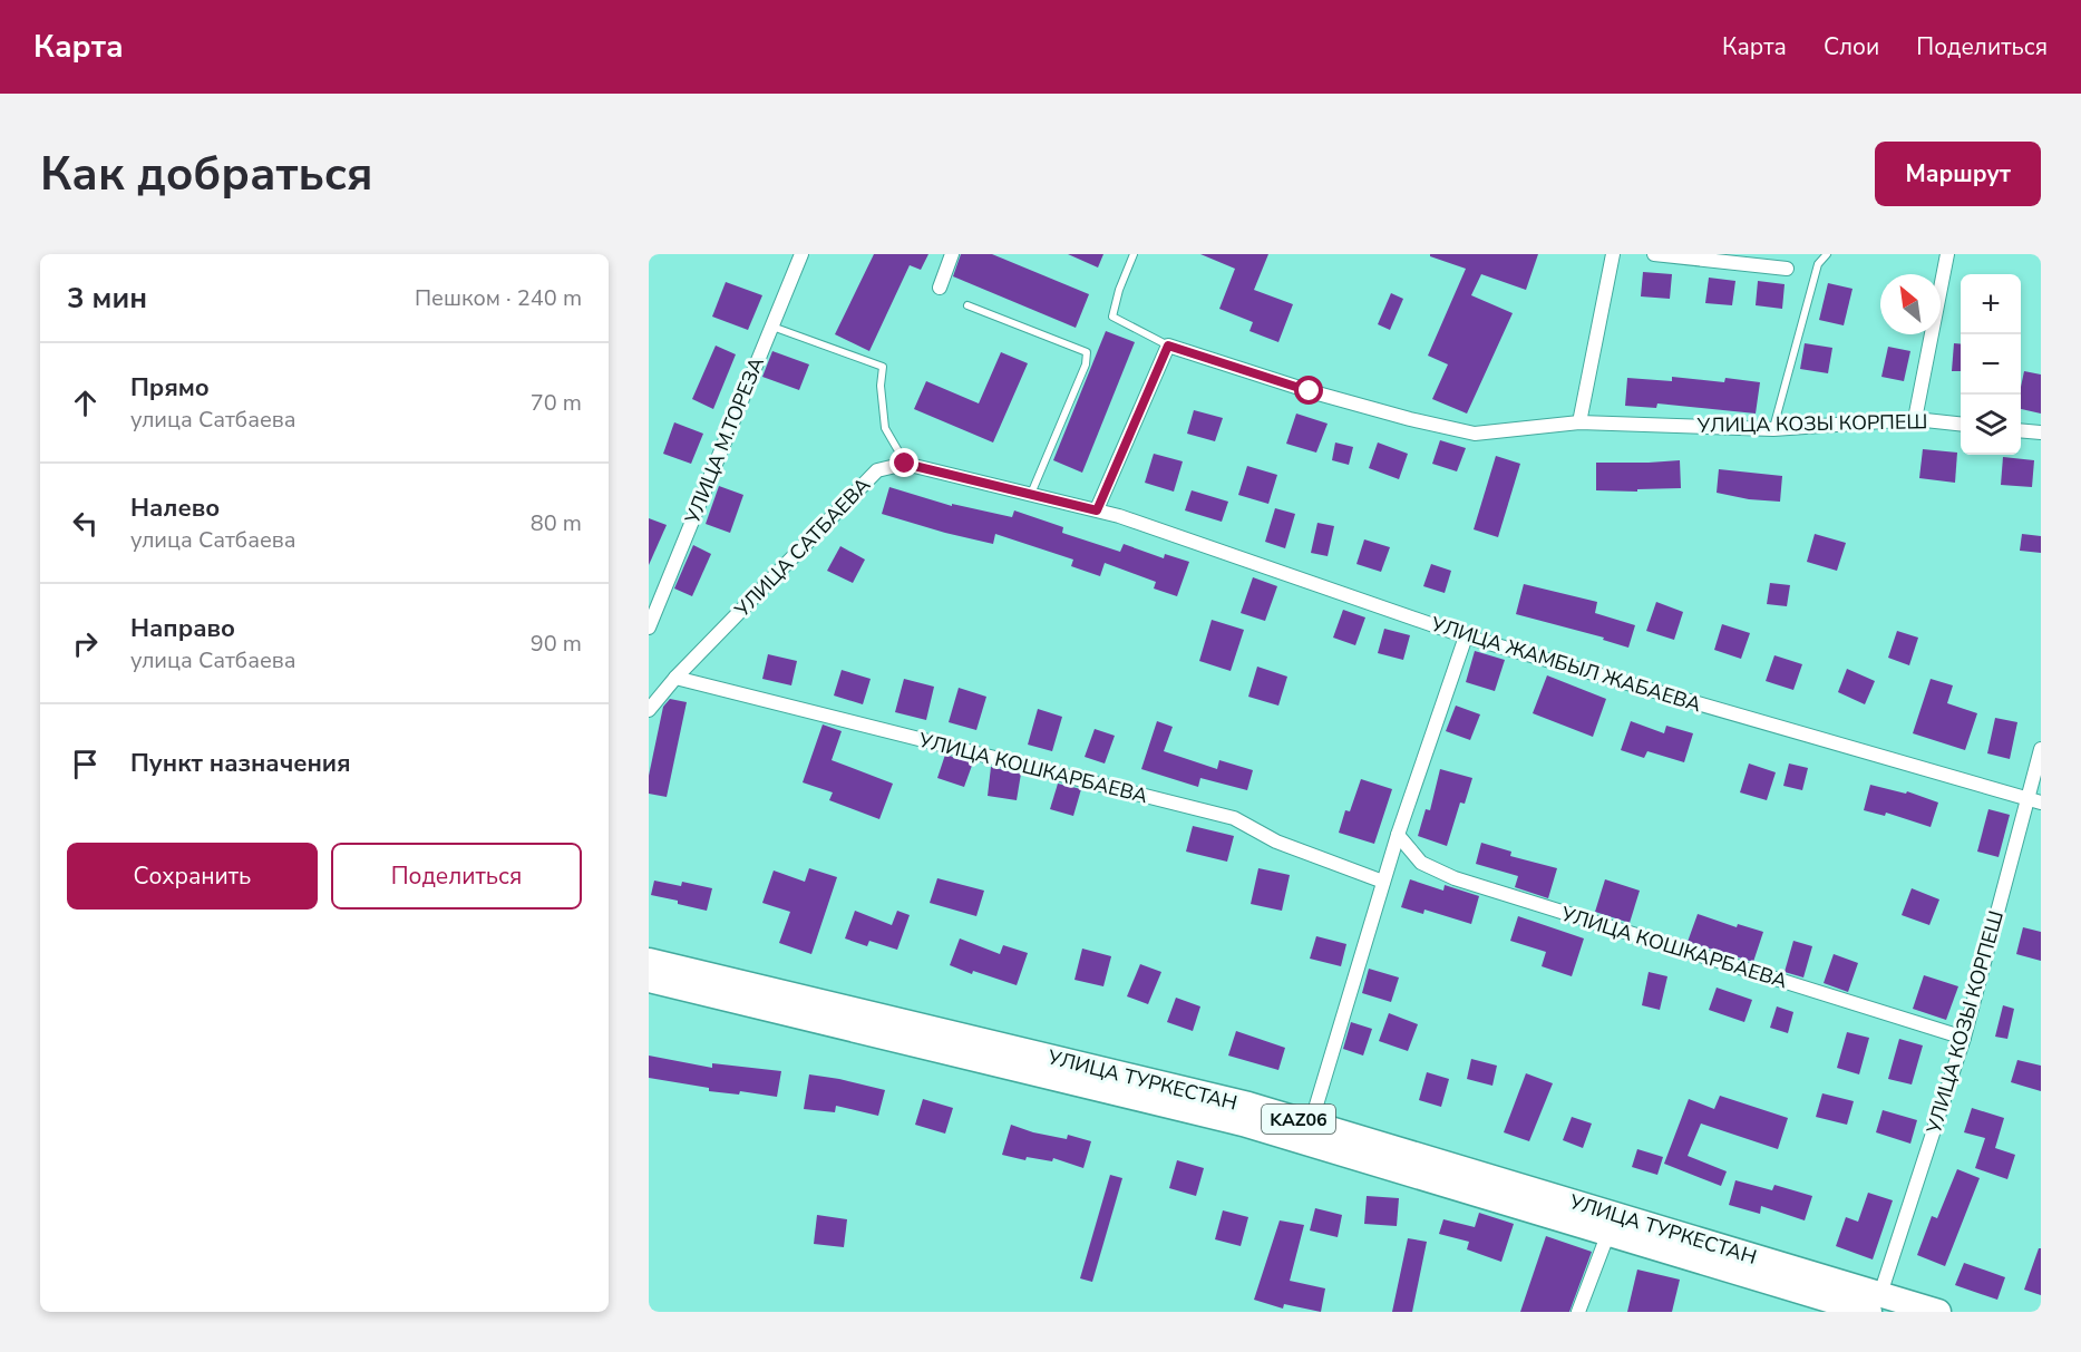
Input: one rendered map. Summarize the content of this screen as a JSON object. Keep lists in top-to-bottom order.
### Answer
{
  "streets": {
    "highway": ["УЛИЦА ТУРКЕСТАН", "KАZ06"],
    "street": [
      "УЛИЦА КОЗЫ КОРПЕШ",
      "УЛИЦА М.ТОРЕЗА",
      "УЛИЦА САТБАЕВА",
      "УЛИЦА ЖАМБЫЛ ЖАБАЕВА",
      "УЛИЦА КОШКАРБАЕВА"
    ]
  },
  "crossings": [
    ["УЛИЦА КОЗЫ КОРПЕШ", "УЛИЦА ЖАМБЫЛ ЖАБАЕВА"],
    ["УЛИЦА КОЗЫ КОРПЕШ", "УЛИЦА КОШКАРБАЕВА"],
    ["УЛИЦА КОЗЫ КОРПЕШ", "УЛИЦА ТУРКЕСТАН"],
    ["УЛИЦА САТБАЕВА", "УЛИЦА КОШКАРБАЕВА"]
  ],
  "north": "top left",
  "page": {
    "header": "Карта",
    "nav": ["Карта", "Слои", "Поделиться"],
    "buttons": [
      "Маршрут",
      ["Сохранить", "Поделиться"]
    ],
    "title": "Как добраться",
    "heading": ["3 мин", "Пешком · 240 m"],
    "map_buttons": ["+", "−"],
    "list": [
      ["Прямо", "улица Сатбаева", "70 m"],
      ["Налево", "улица Сатбаева", "80 m"],
      ["Направо", "улица Сатбаева", "90 m"],
      "Пункт назначения"
    ]
  }
}
